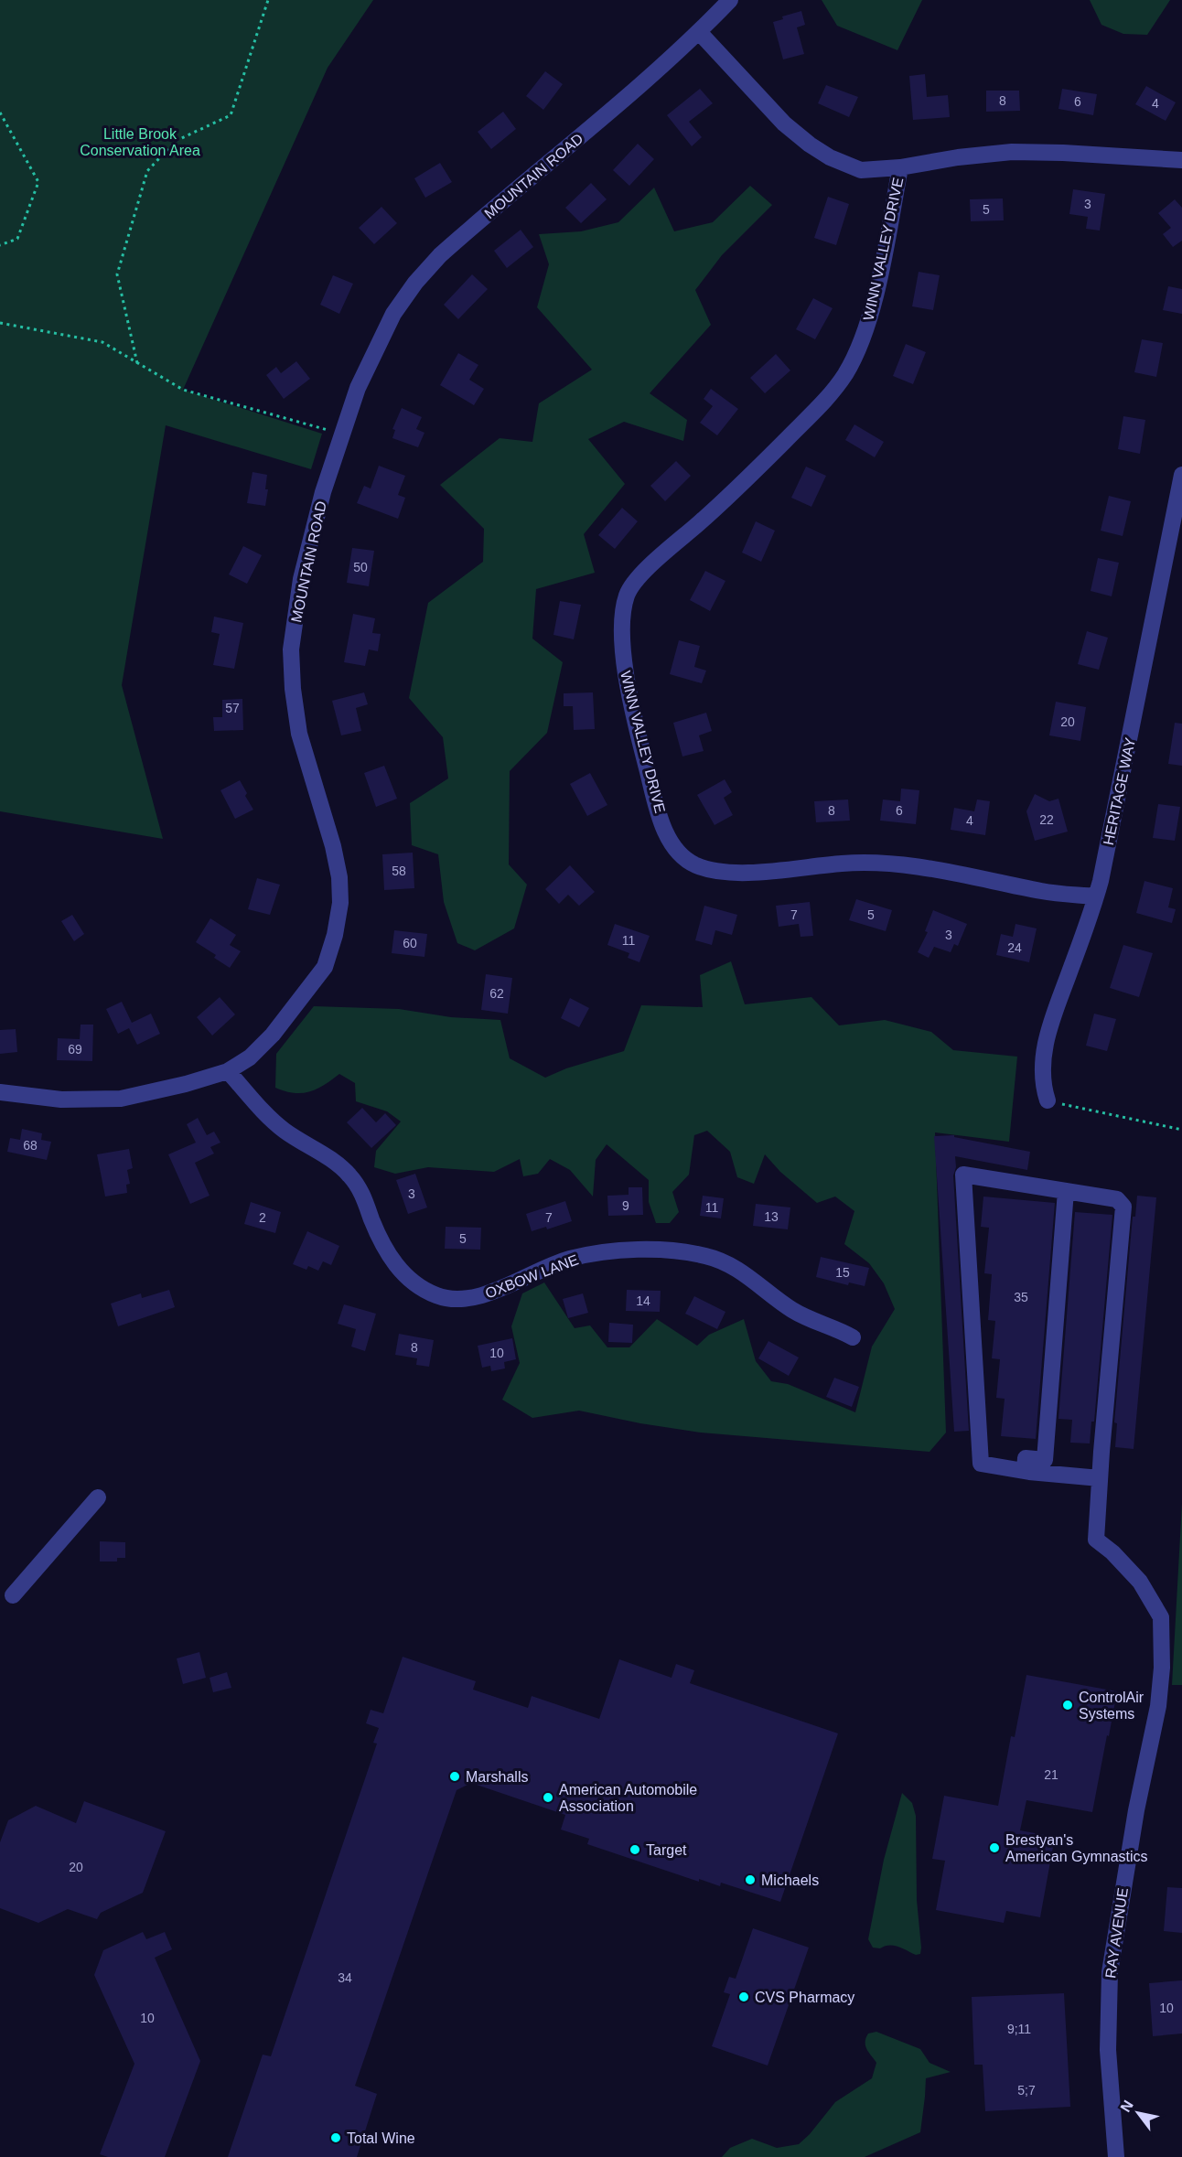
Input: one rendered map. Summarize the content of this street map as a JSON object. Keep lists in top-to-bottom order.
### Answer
{
  "streets": {
    "street": [
      "MOUNTAIN ROAD",
      "WINN VALLEY DRIVE",
      "HERITAGE WAY",
      "OXBOW LANE",
      "RAY AVENUE"
    ]
  },
  "crossings": [
    ["MOUNTAIN ROAD", "OXBOW LANE"],
    ["WINN VALLEY DRIVE", "HERITAGE WAY"]
  ],
  "parks": ["Little Brook Conservation Area"],
  "places": [
    "ControlAir Systems",
    "Marshalls",
    "American Automobile Association",
    "Brestyan's American Gymnastics",
    "Target",
    "Michaels",
    "CVS Pharmacy",
    "Total Wine"
  ],
  "house_numbers": [
    "8",
    "6",
    "4",
    "3",
    "5",
    "50",
    "57",
    "20",
    "8",
    "6",
    "22",
    "4",
    "58",
    "7",
    "5",
    "3",
    "11",
    "60",
    "24",
    "62",
    "69",
    "68",
    "3",
    "9",
    "11",
    "13",
    "2",
    "7",
    "5",
    "15",
    "35",
    "14",
    "8",
    "10",
    "21",
    "20",
    "34",
    "10",
    "10",
    "9;11",
    "5;7"
  ],
  "north": "top left"
}
